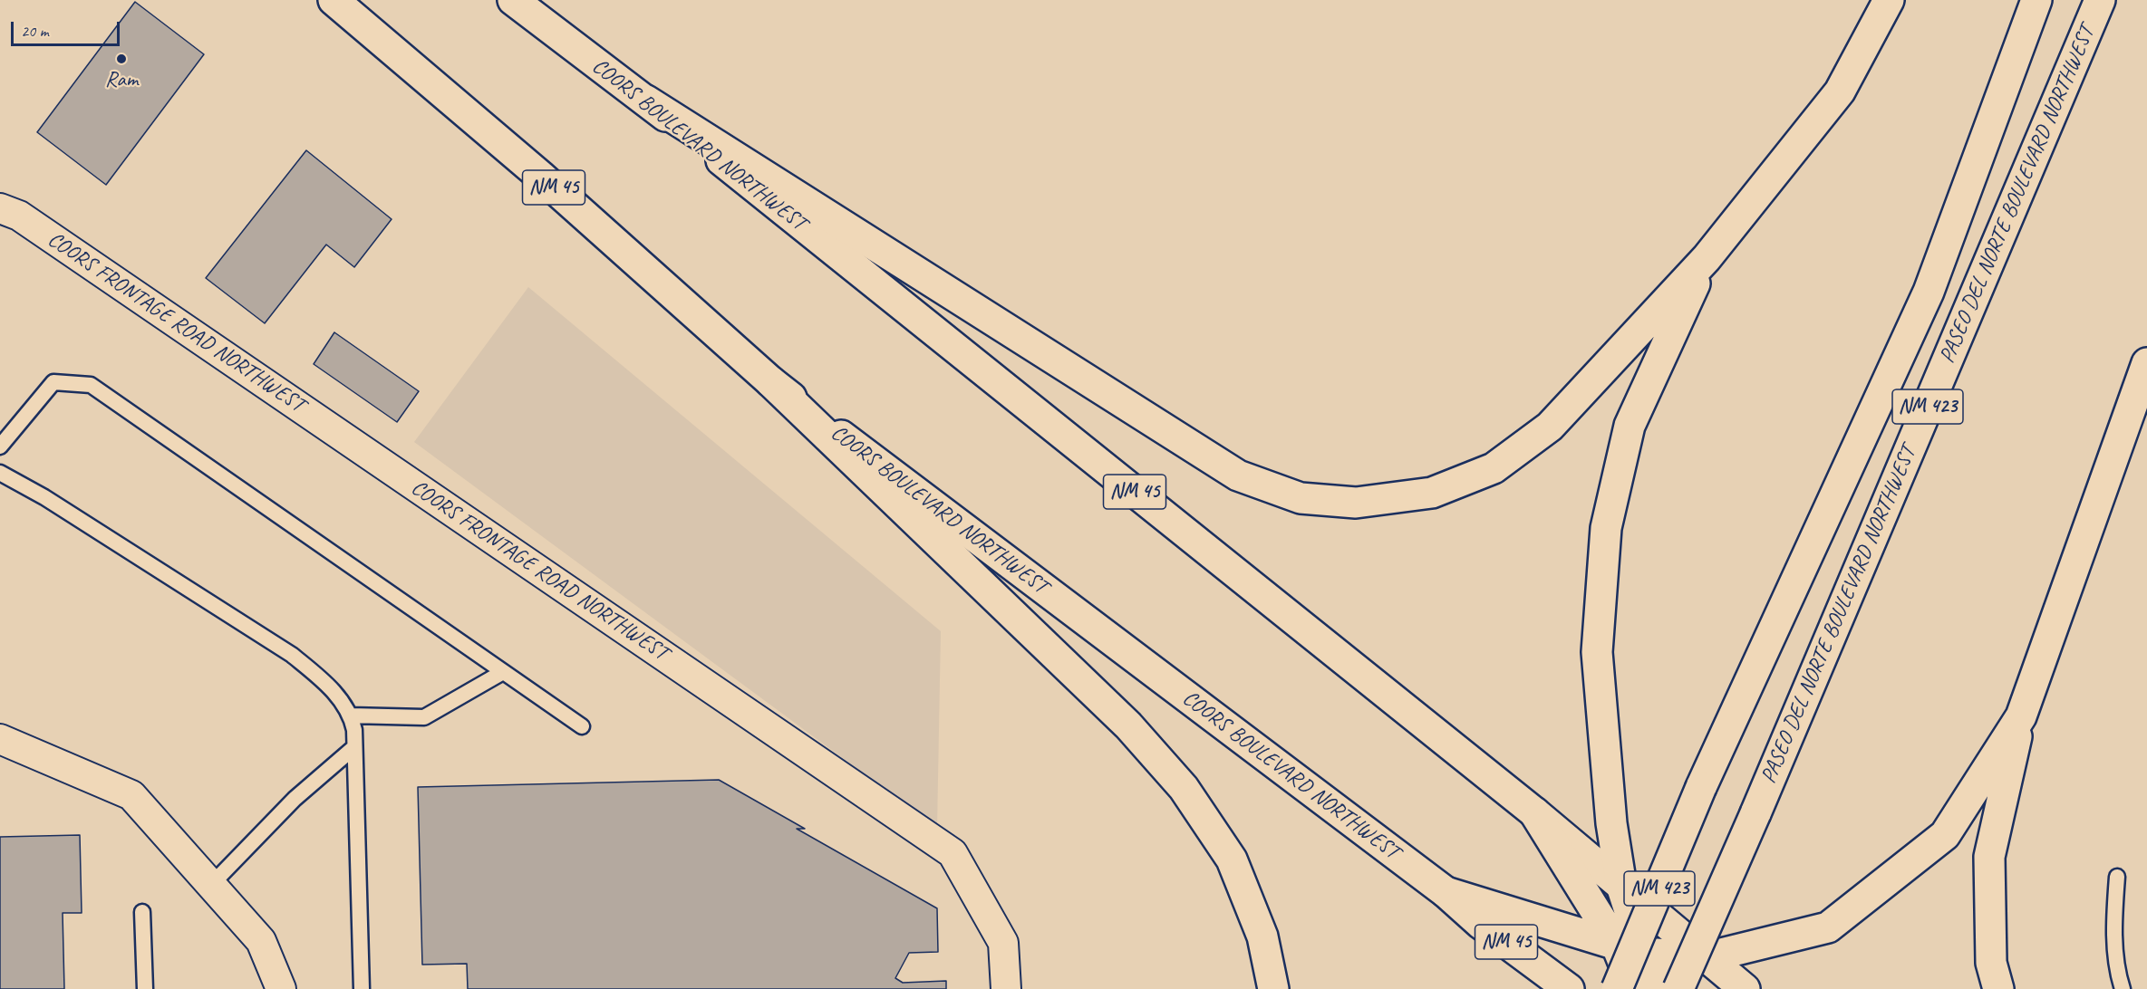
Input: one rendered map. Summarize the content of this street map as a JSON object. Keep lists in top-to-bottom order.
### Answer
{
  "streets": {
    "main road": [
      "COORS BOULEVARD NORTHWEST",
      "NM 45",
      "PASEO DEL NORTE BOULEVARD NORTHWEST",
      "NM 423"
    ],
    "street": ["COORS FRONTAGE ROAD NORTHWEST"]
  },
  "places": ["Ram"],
  "scale_bar": "20 m"
}
